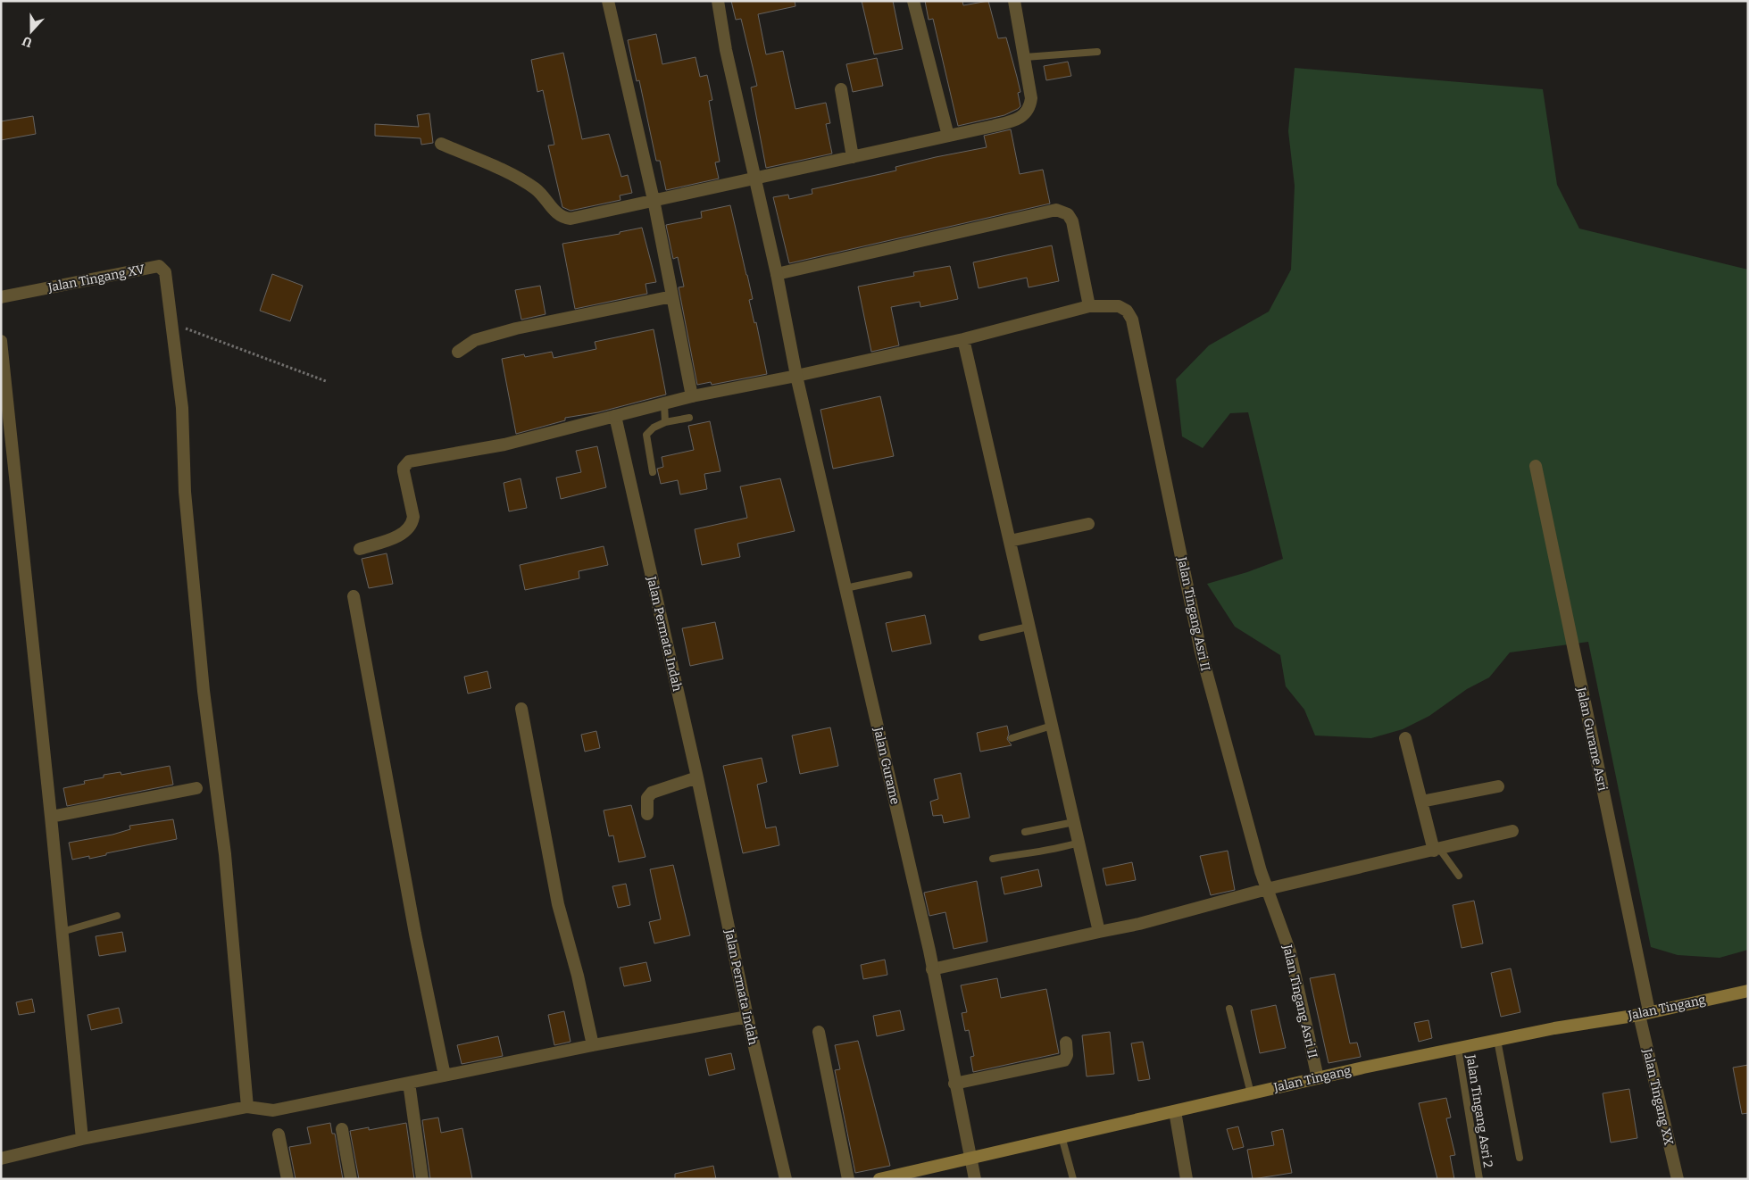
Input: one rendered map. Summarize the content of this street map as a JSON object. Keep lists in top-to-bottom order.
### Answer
{
  "streets": {
    "main road": ["Jalan Tingang"],
    "street": [
      "Jalan Tingang XV",
      "Jalan Tingang Asri II",
      "Jalan Permata Indah",
      "Jalan Gurame Asri",
      "Jalan Gurame",
      "Jalan Tingang XX"
    ],
    "lane": ["Jalan Tingang Asri 2"]
  },
  "crossings": [
    ["Jalan Tingang Asri II", "Jalan Permata Indah"],
    ["Jalan Tingang Asri II", "Jalan Gurame"],
    ["Jalan Tingang Asri II", "Jalan Tingang"],
    ["Jalan Gurame Asri", "Jalan Tingang"],
    ["Jalan Gurame Asri", "Jalan Tingang XX"],
    ["Jalan Gurame", "Jalan Tingang"],
    ["Jalan Tingang", "Jalan Tingang XX"],
    ["Jalan Tingang", "Jalan Tingang Asri 2"]
  ],
  "north": "bottom"
}
